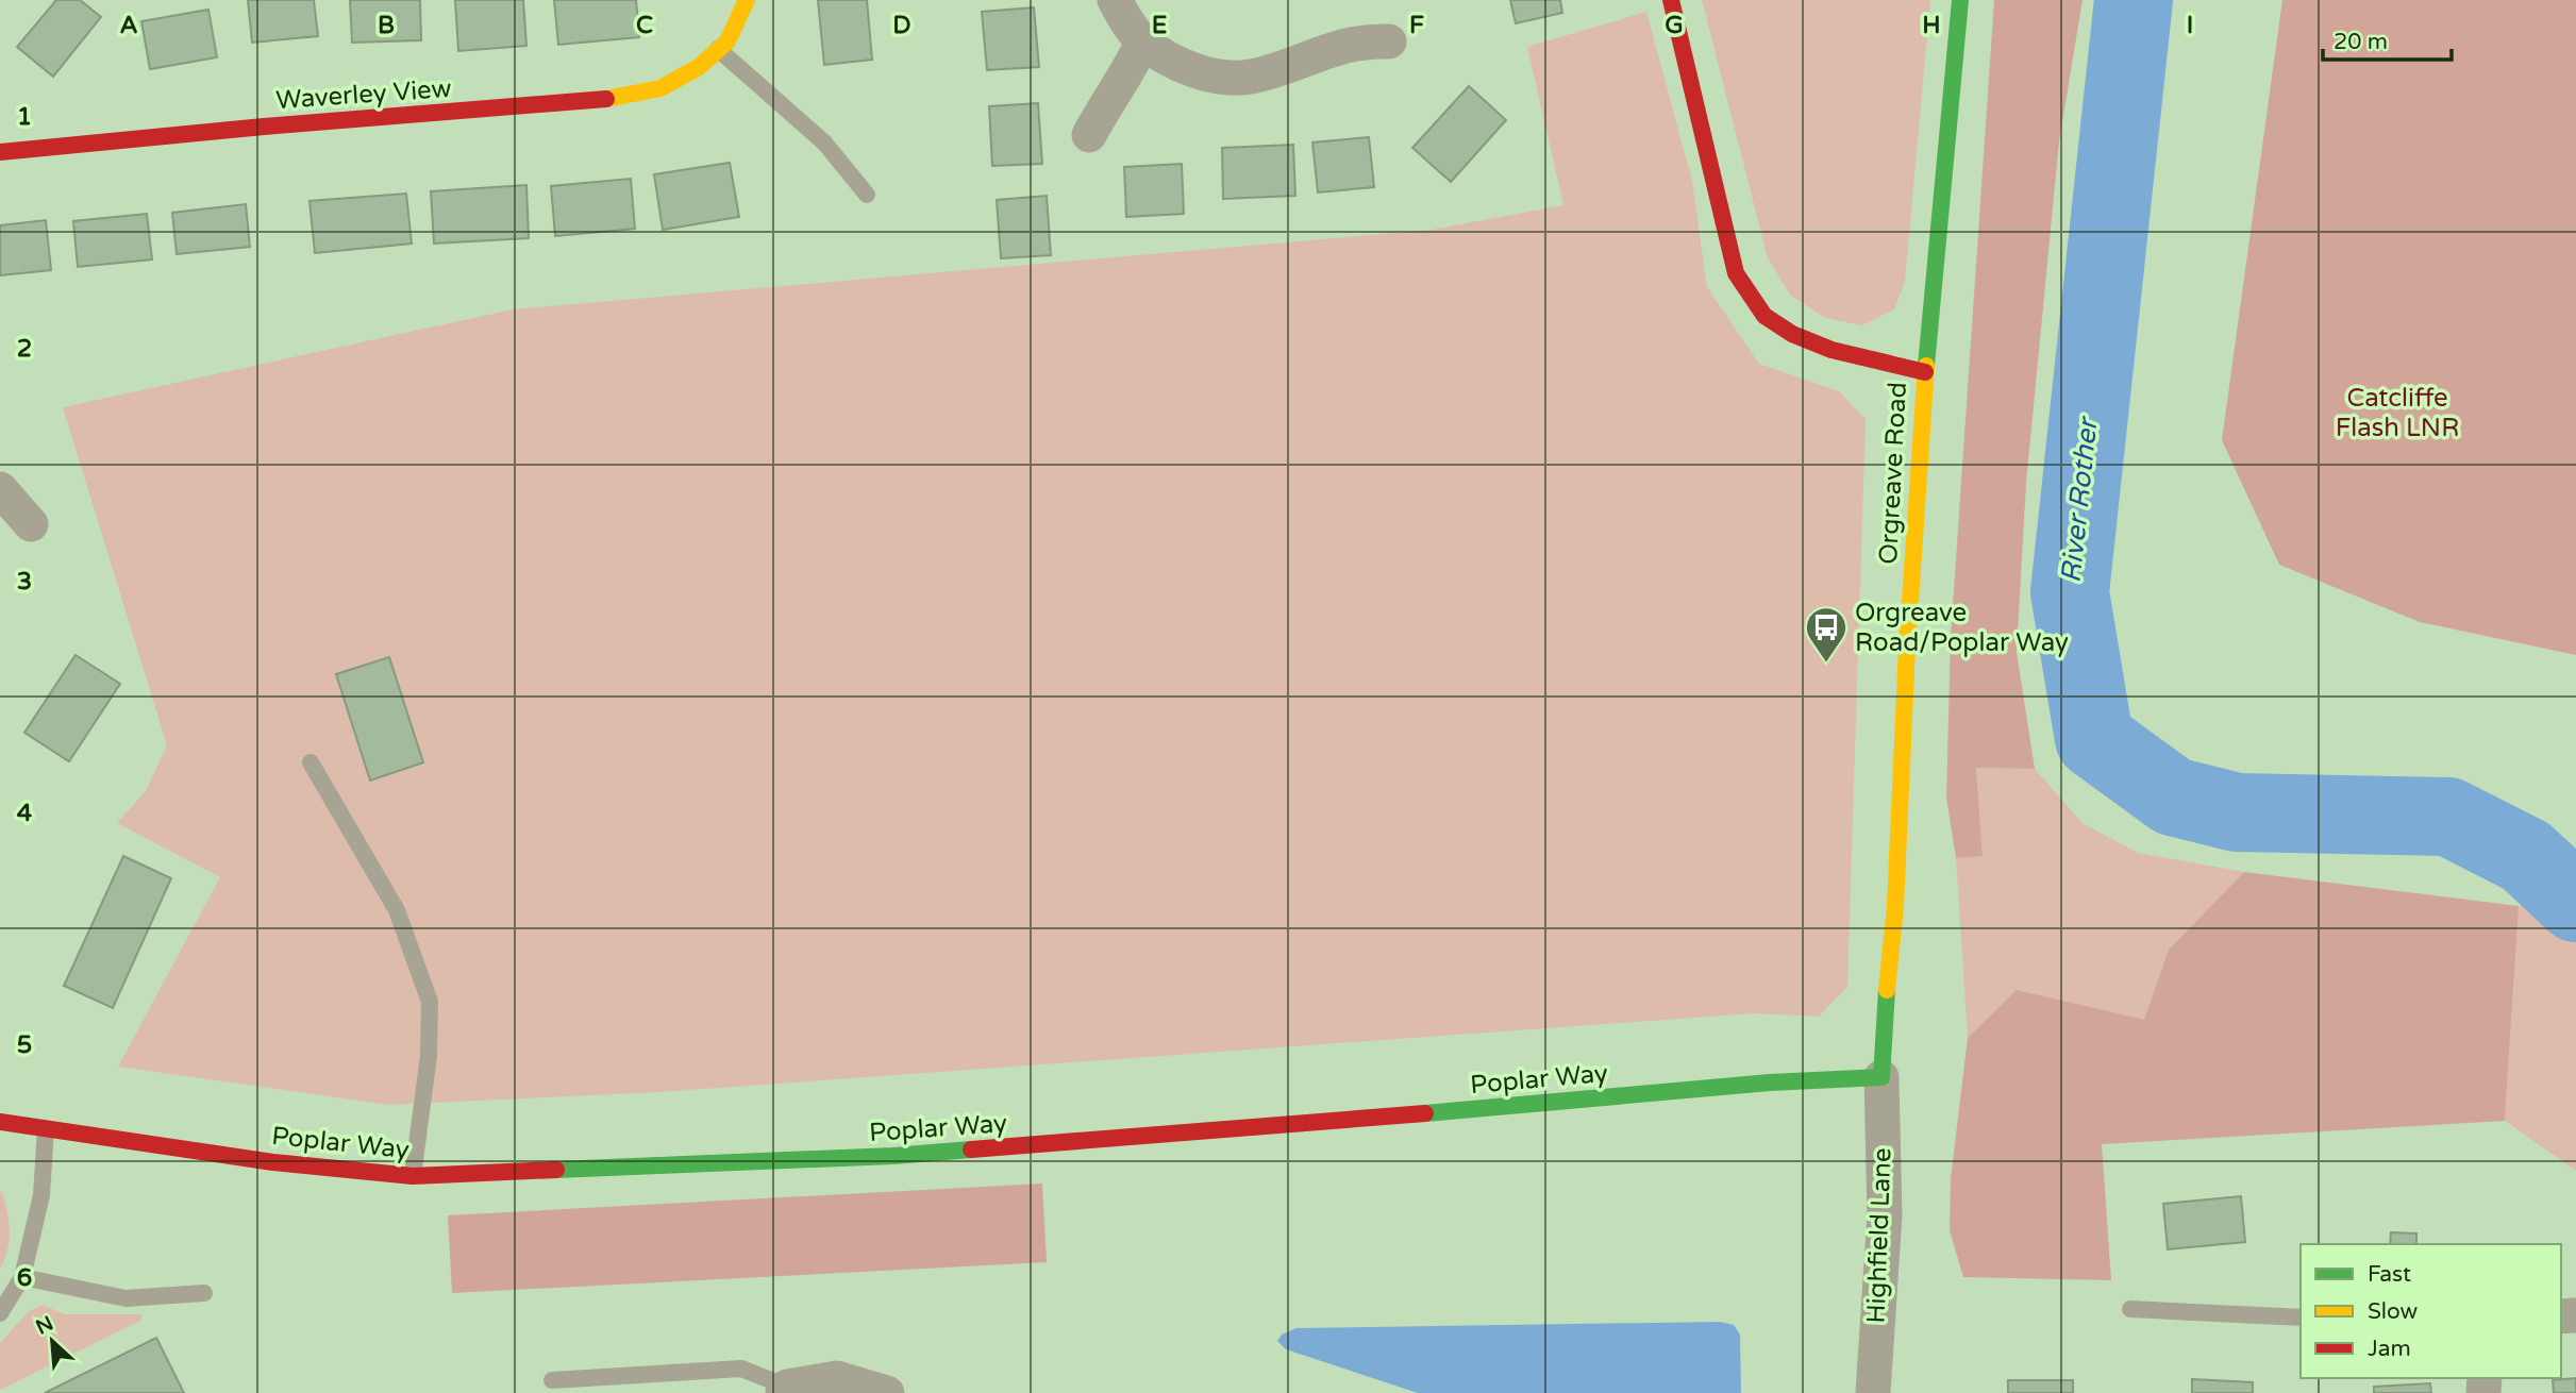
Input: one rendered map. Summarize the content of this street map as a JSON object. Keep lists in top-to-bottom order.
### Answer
{
  "streets": {
    "main road": ["Waverley View", "Orgreave Road", "Poplar Way"],
    "street": ["Highfield Lane"]
  },
  "crossings": [
    ["Orgreave Road", "Poplar Way"],
    ["Orgreave Road", "Highfield Lane"],
    ["Poplar Way", "Highfield Lane"]
  ],
  "water": ["River Rother"],
  "parks": ["Catcliffe Flash LNR"],
  "places": {
    "bus stop": ["Orgreave Road/Poplar Way"]
  },
  "legend": ["Fast", "Slow", "Jam"],
  "scale_bar": "20 m",
  "north": "top left",
  "grid": {
    "columns": [
      "A",
      "B",
      "C",
      "D",
      "E",
      "F",
      "G",
      "H",
      "I"
    ],
    "rows": [
      "1",
      "2",
      "3",
      "4",
      "5",
      "6"
    ]
  }
}
